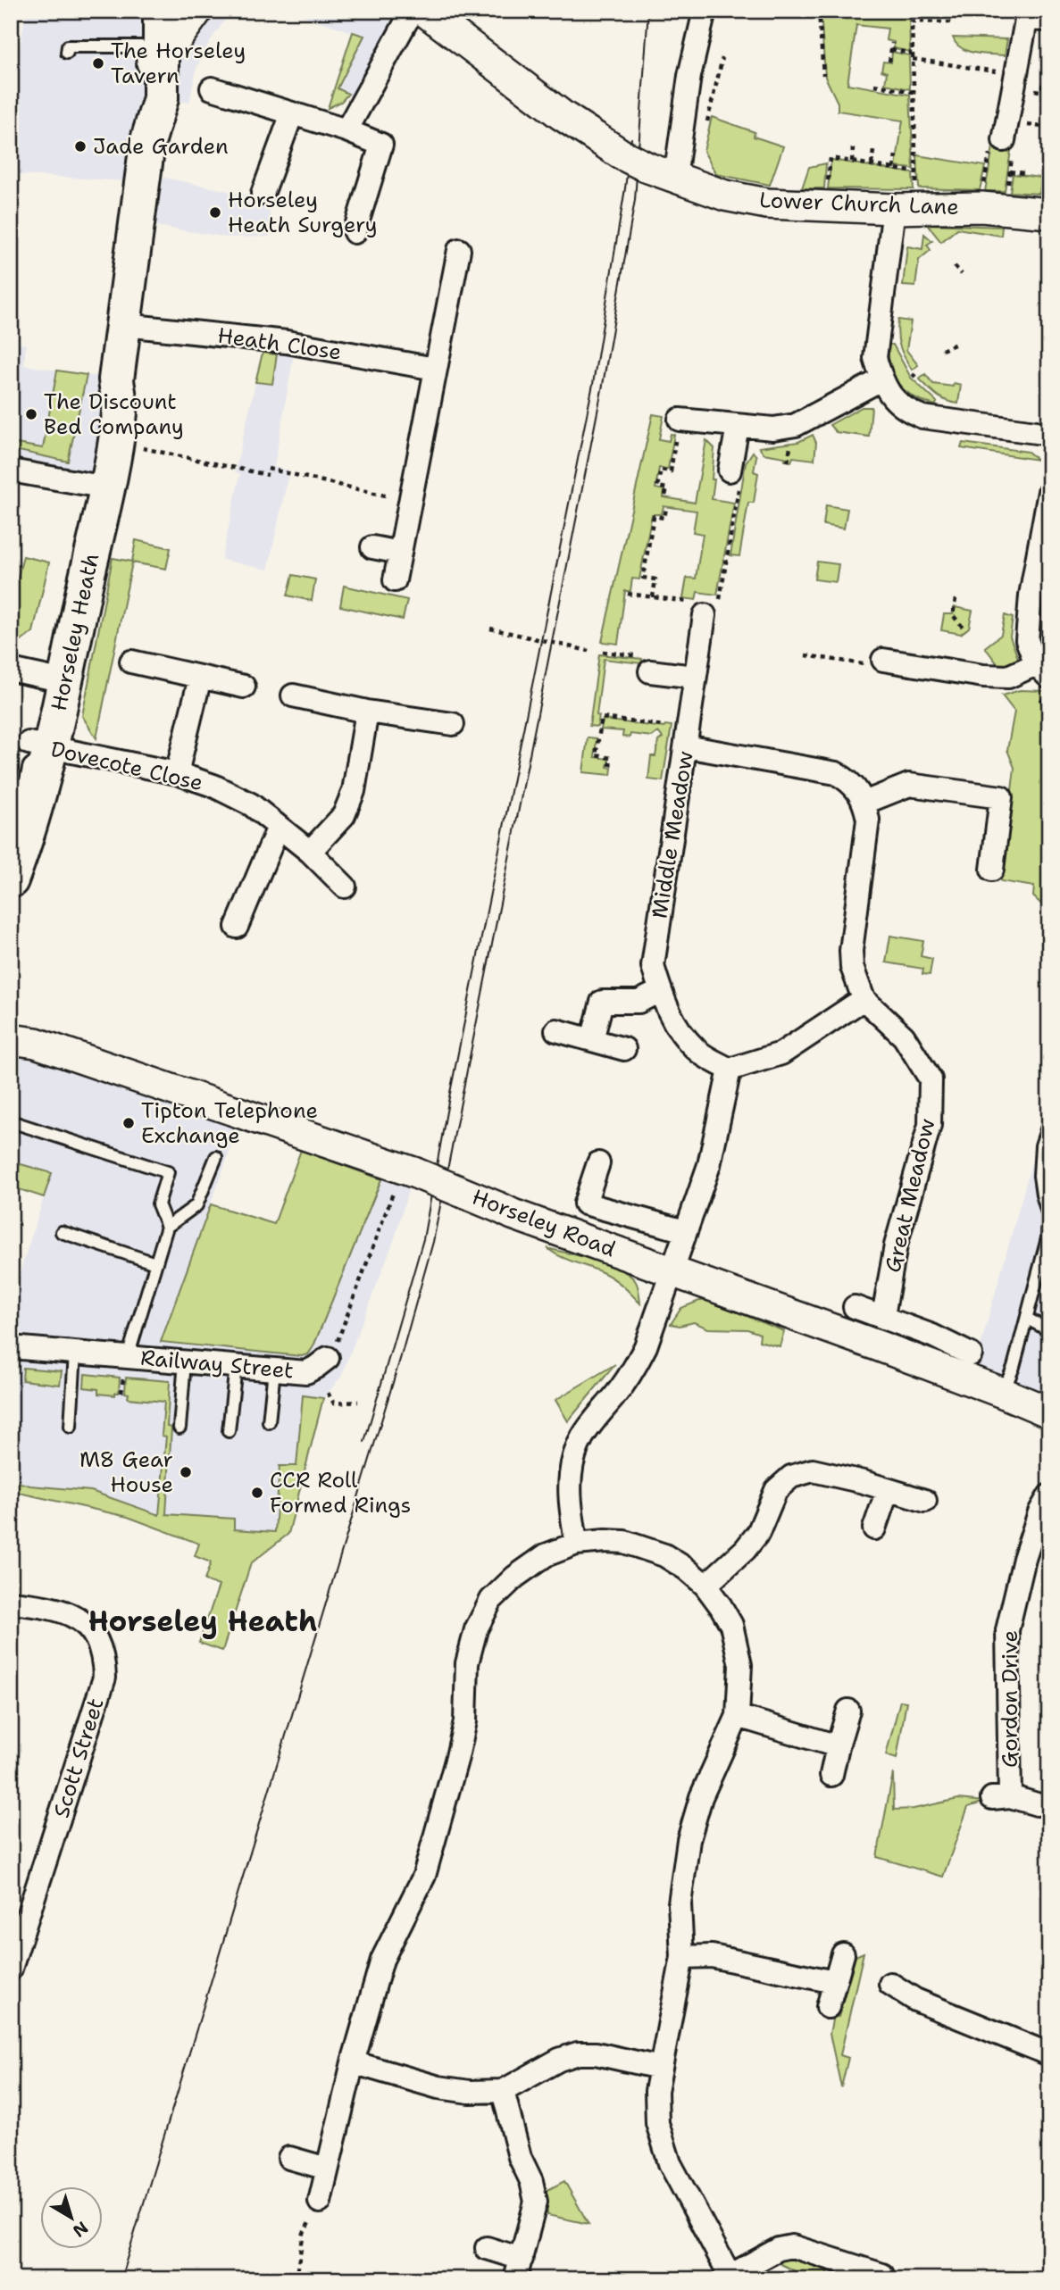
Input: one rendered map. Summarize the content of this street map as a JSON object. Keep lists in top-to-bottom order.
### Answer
{
  "streets": {
    "highway": ["Horseley Heath"],
    "street": [
      "Lower Church Lane",
      "Heath Close",
      "Dovecote Close",
      "Middle Meadow",
      "Great Meadow",
      "Horseley Road",
      "Railway Street",
      "Gordon Drive",
      "Scott Street"
    ]
  },
  "crossings": [
    ["Heath Close", "Horseley Heath"],
    ["Horseley Heath", "Dovecote Close"]
  ],
  "districts": ["Horseley Heath"],
  "places": [
    "The Horseley Tavern",
    "Jade Garden",
    "Horseley Heath Surgery",
    "The Discount Bed Company",
    "Tipton Telephone Exchange",
    "M8 Gear House",
    "CCR Roll Formed Rings"
  ],
  "north": "bottom right"
}
